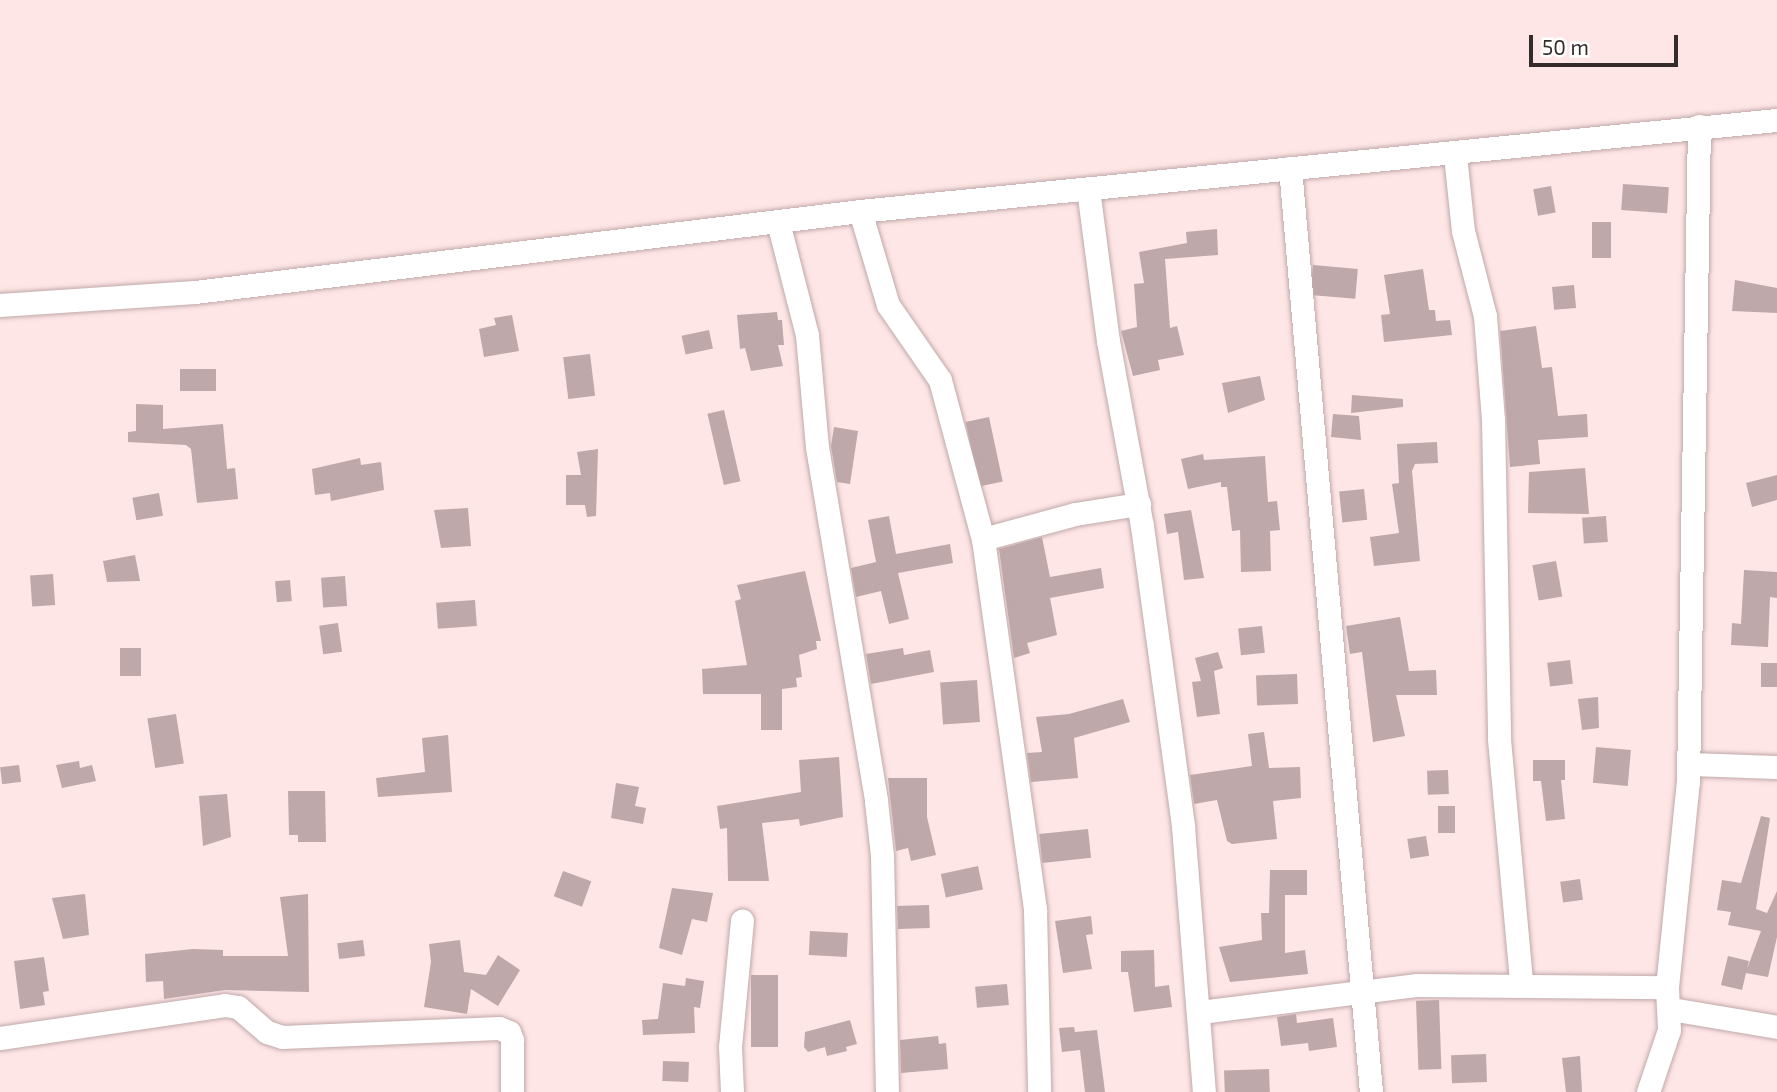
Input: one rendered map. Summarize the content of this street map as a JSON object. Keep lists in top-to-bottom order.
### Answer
{
  "scale_bar": "50 m"
}
